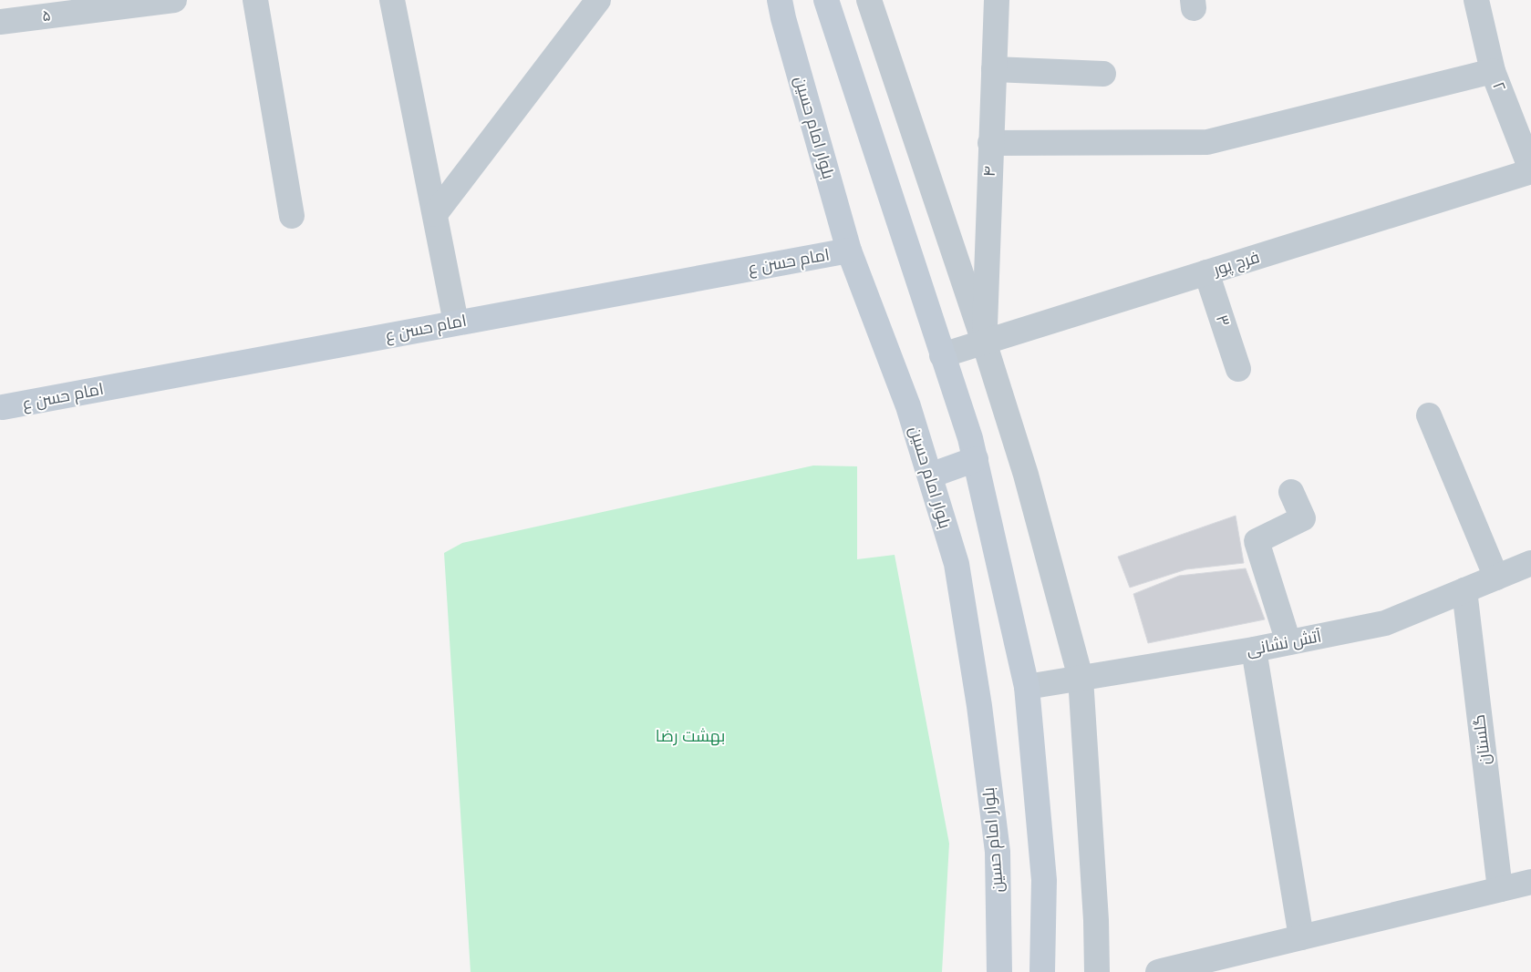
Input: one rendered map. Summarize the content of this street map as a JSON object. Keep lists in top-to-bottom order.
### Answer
{
  "streets": {
    "street": [
      "۵",
      "۲",
      "بلوار امام حسین",
      "۴",
      "امام حسن ع",
      "فرج پور",
      "۳",
      "آتش نشانی",
      "گلستان"
    ]
  },
  "crossings": [
    ["۲", "فرج پور"],
    ["بلوار امام حسین", "امام حسن ع"],
    ["۴", "فرج پور"],
    ["فرج پور", "۳"],
    ["آتش نشانی", "گلستان"]
  ],
  "parks": ["بهشت رضا"]
}
